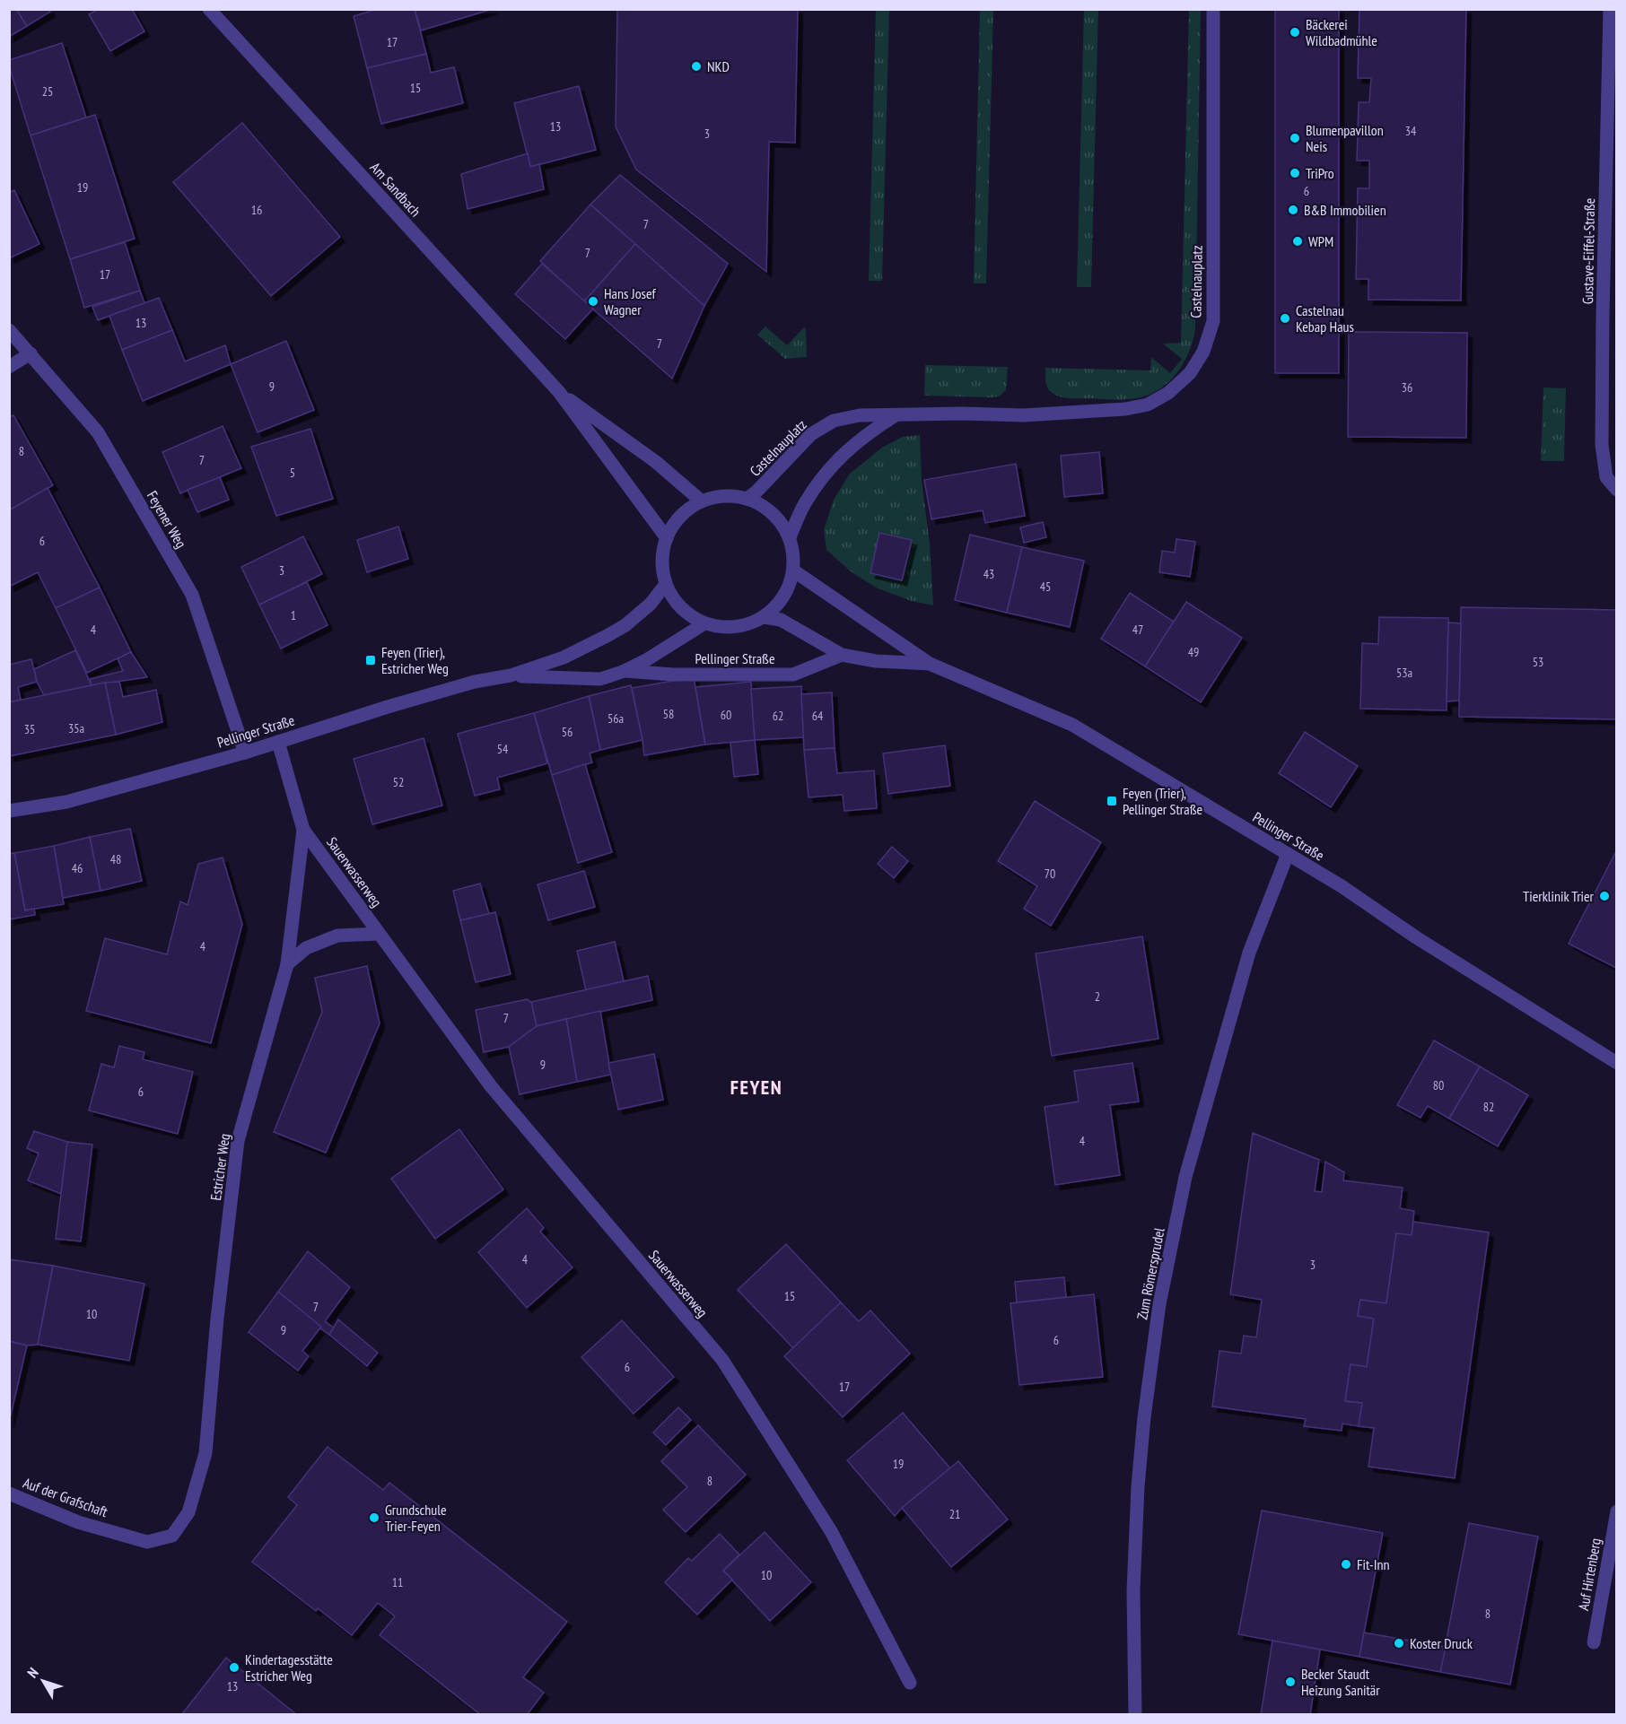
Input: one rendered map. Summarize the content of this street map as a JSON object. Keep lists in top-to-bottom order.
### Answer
{
  "streets": {
    "street": [
      "Am Sandbach",
      "Gustave-Eiffel-Straße",
      "Castelnauplatz",
      "Feyener Weg",
      "Pellinger Straße",
      "Sauerwasserweg",
      "Estricher Weg",
      "Zum Römersprudel",
      "Auf der Grafschaft",
      "Auf Hirtenberg"
    ]
  },
  "crossings": [
    ["Am Sandbach", "Castelnauplatz"],
    ["Am Sandbach", "Pellinger Straße"],
    ["Castelnauplatz", "Pellinger Straße"],
    ["Feyener Weg", "Pellinger Straße"],
    ["Pellinger Straße", "Estricher Weg"],
    ["Pellinger Straße", "Zum Römersprudel"],
    ["Sauerwasserweg", "Estricher Weg"],
    ["Estricher Weg", "Auf der Grafschaft"]
  ],
  "districts": ["FEYEN"],
  "places": {
    "other": [
      "Bäckerei Wildbadmühle",
      "NKD",
      "Blumenpavillon Neis",
      "TriPro",
      "B&B Immobilien",
      "WPM",
      "Hans Josef Wagner",
      "Castelnau Kebap Haus",
      "Tierklinik Trier",
      "Grundschule Trier-Feyen",
      "Fit-Inn",
      "Koster Druck",
      "Kindertagesstätte Estricher Weg",
      "Becker Staudt Heizung Sanitär"
    ],
    "transit": ["Feyen (Trier), Estricher Weg", "Feyen (Trier), Pellinger Straße"]
  },
  "house_numbers": [
    "17",
    "15",
    "25",
    "13",
    "34",
    "3",
    "19",
    "6",
    "16",
    "7",
    "7",
    "17",
    "13",
    "7",
    "9",
    "36",
    "8",
    "7",
    "5",
    "6",
    "3",
    "43",
    "45",
    "1",
    "4",
    "47",
    "49",
    "53",
    "53a",
    "58",
    "60",
    "62",
    "64",
    "56a",
    "35a",
    "35",
    "56",
    "54",
    "52",
    "48",
    "46",
    "70",
    "4",
    "2",
    "7",
    "9",
    "80",
    "6",
    "82",
    "4",
    "4",
    "3",
    "15",
    "7",
    "10",
    "9",
    "6",
    "6",
    "17",
    "19",
    "8",
    "21",
    "10",
    "11",
    "8",
    "13"
  ],
  "north": "top left"
}
